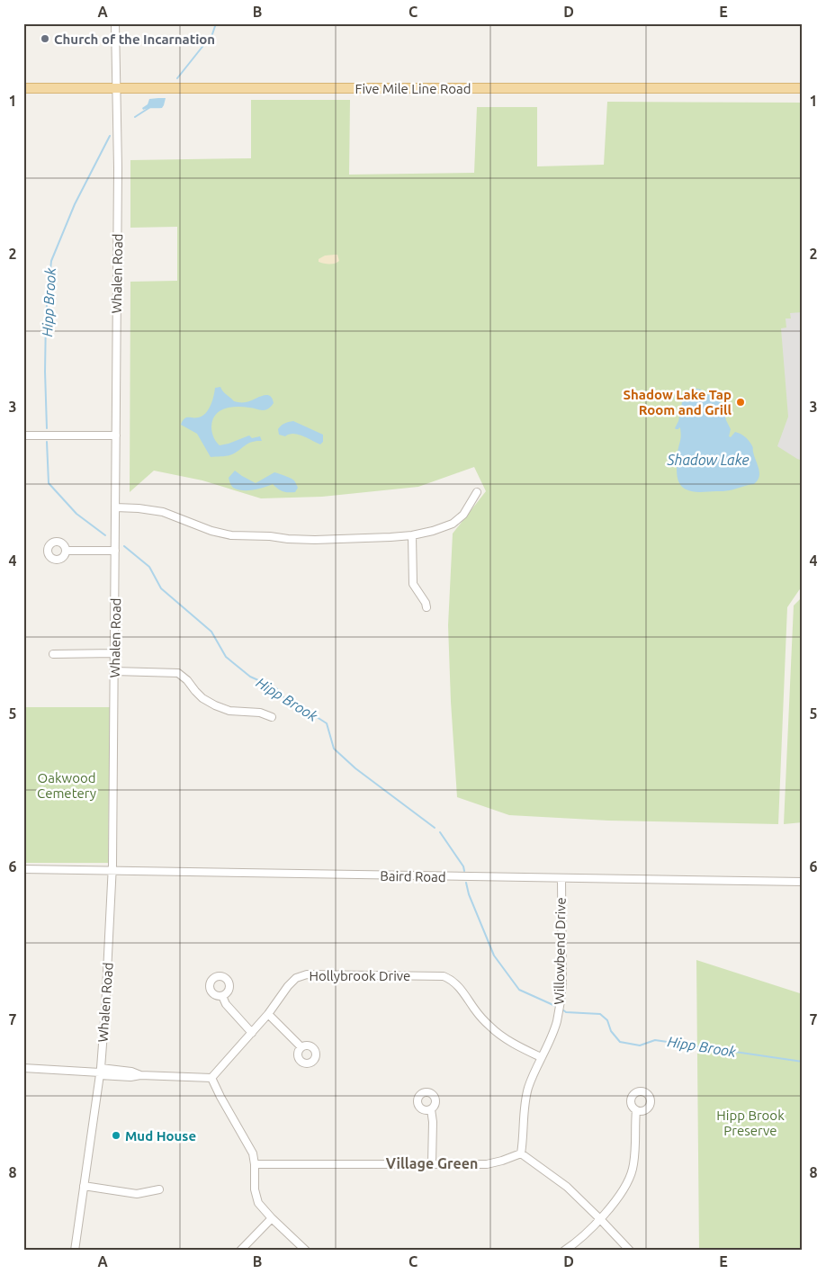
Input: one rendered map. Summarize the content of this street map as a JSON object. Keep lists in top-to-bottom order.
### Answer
{
  "streets": {
    "main road": ["Five Mile Line Road"],
    "street": [
      "Whalen Road",
      "Baird Road",
      "Willowbend Drive",
      "Hollybrook Drive"
    ]
  },
  "crossings": [
    ["Five Mile Line Road", "Whalen Road"],
    ["Whalen Road", "Baird Road"],
    ["Baird Road", "Willowbend Drive"],
    ["Willowbend Drive", "Hollybrook Drive"]
  ],
  "districts": ["Village Green"],
  "water": ["Hipp Brook", "Shadow Lake"],
  "parks": ["Oakwood Cemetery", "Hipp Brook Preserve"],
  "places": ["Church of the Incarnation", "Shadow Lake Tap Room and Grill", "Mud House"],
  "grid": {
    "columns": [
      "A",
      "B",
      "C",
      "D",
      "E"
    ],
    "rows": [
      "1",
      "2",
      "3",
      "4",
      "5",
      "6",
      "7",
      "8"
    ]
  }
}
